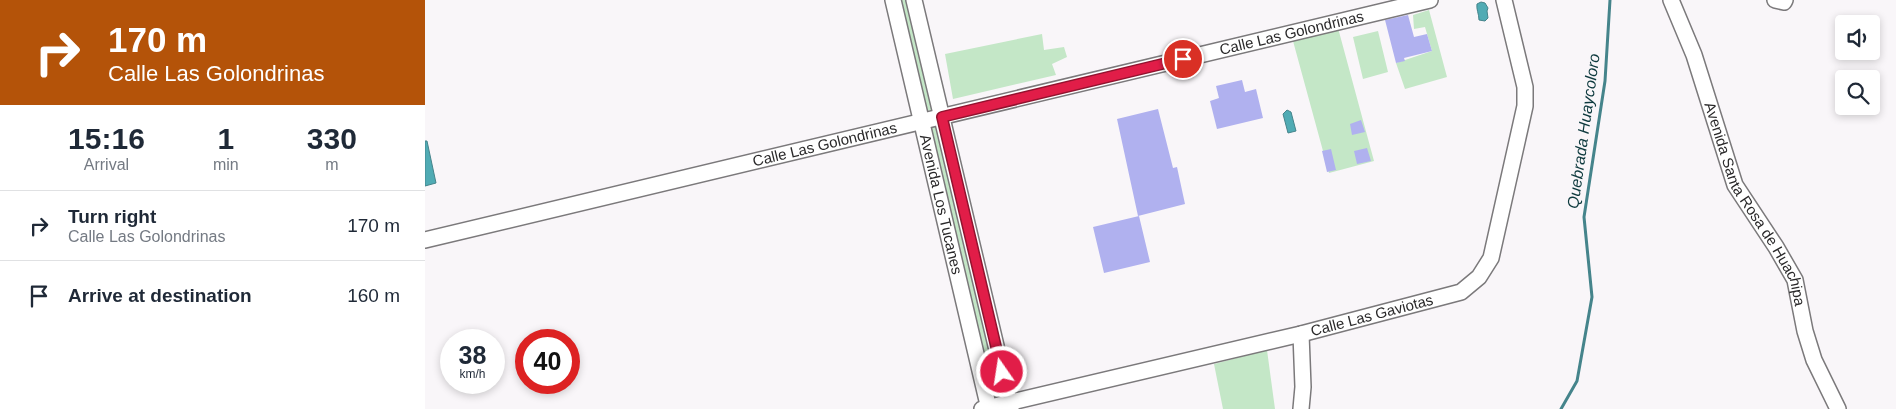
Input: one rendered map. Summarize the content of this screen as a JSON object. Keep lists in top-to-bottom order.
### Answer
{
  "streets": {
    "street": [
      "Calle Las Golondrinas",
      "Avenida Los Tucanes",
      "Avenida Santa Rosa de Huachipa",
      "Calle Las Gaviotas"
    ]
  },
  "crossings": [
    ["Calle Las Golondrinas", "Avenida Los Tucanes"],
    ["Avenida Los Tucanes", "Calle Las Gaviotas"]
  ],
  "water": ["Quebrada Huaycoloro"],
  "page": {
    "turn": ["170 m", "Calle Las Golondrinas"],
    "eta": [
      "15:16",
      "Arrival",
      "1",
      "min",
      "330",
      "m"
    ],
    "list": [
      {
        "name": "Turn right",
        "note": "Calle Las Golondrinas",
        "value": "170 m"
      },
      {
        "name": "Arrive at destination",
        "value": "160 m"
      }
    ],
    "speed": "38 km/h",
    "limit": "40"
  }
}
